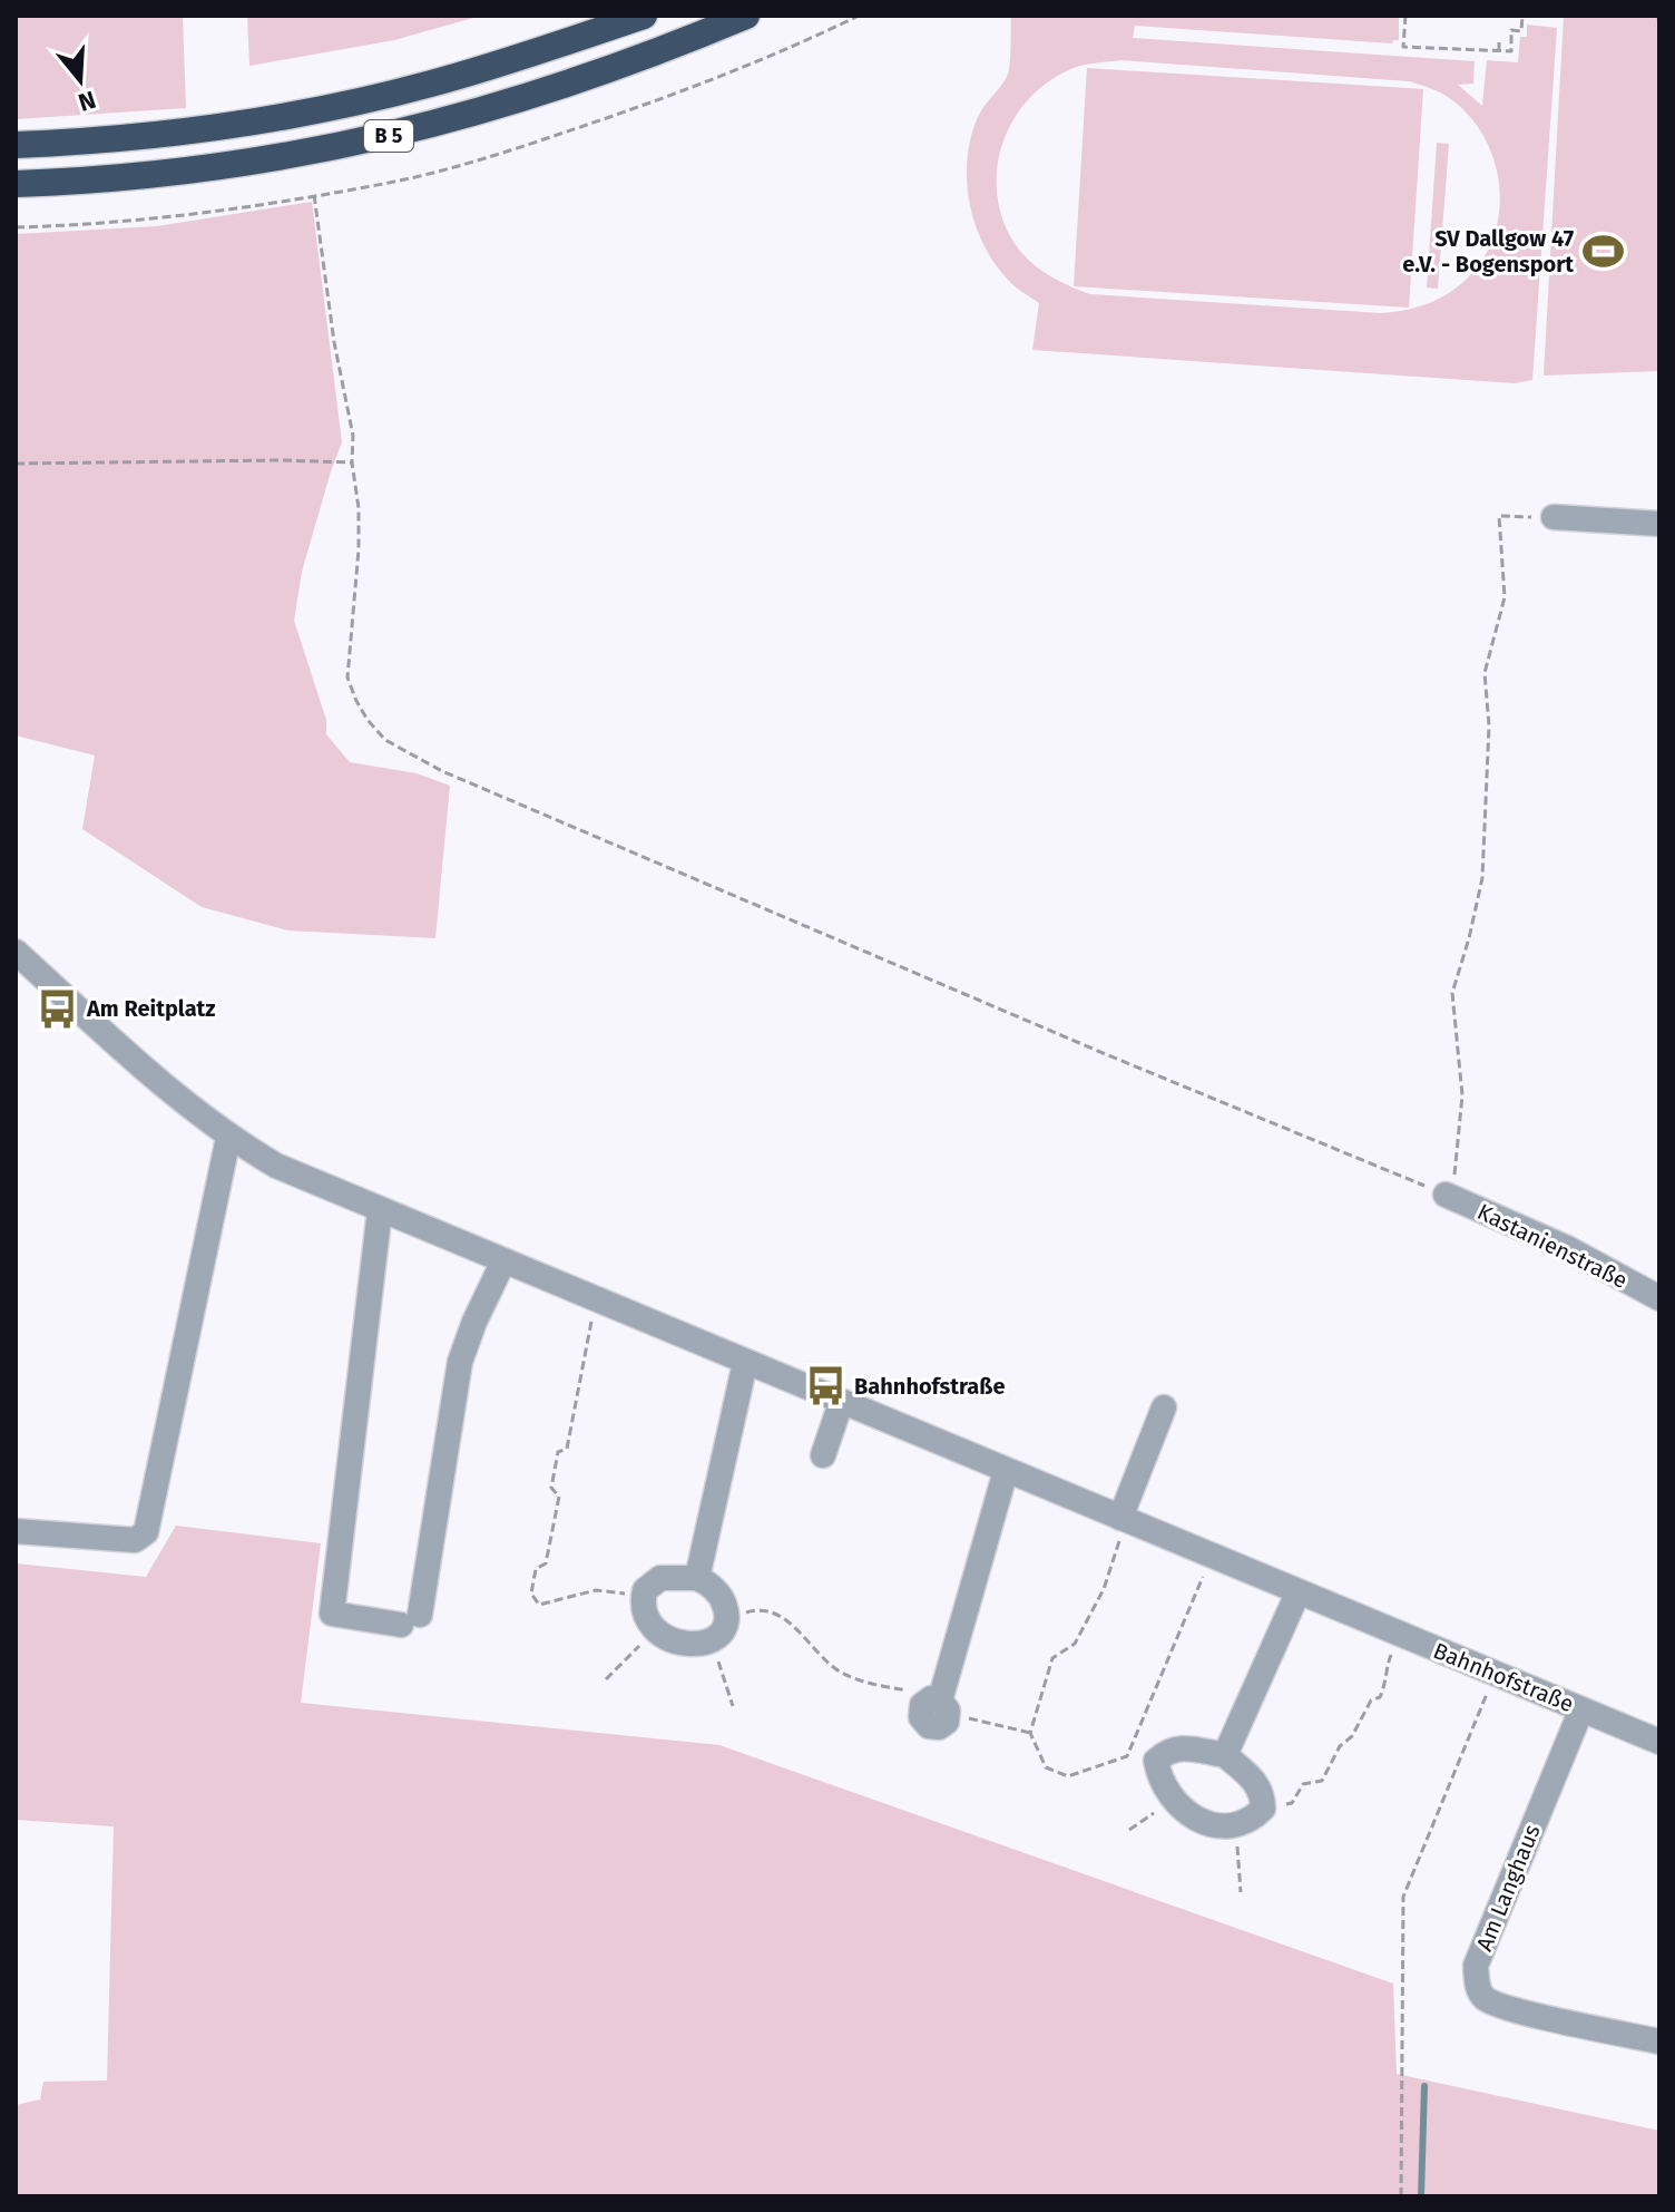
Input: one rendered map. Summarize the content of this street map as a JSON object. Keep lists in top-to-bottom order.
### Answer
{
  "streets": {
    "highway": ["B 5"],
    "street": ["Kastanienstraße", "Bahnhofstraße", "Am Langhaus"]
  },
  "crossings": [
    ["Bahnhofstraße", "Am Langhaus"]
  ],
  "places": {
    "sports": ["SV Dallgow 47 e.V. - Bogensport"],
    "bus stop": ["Am Reitplatz", "Bahnhofstraße"]
  },
  "north": "bottom"
}
